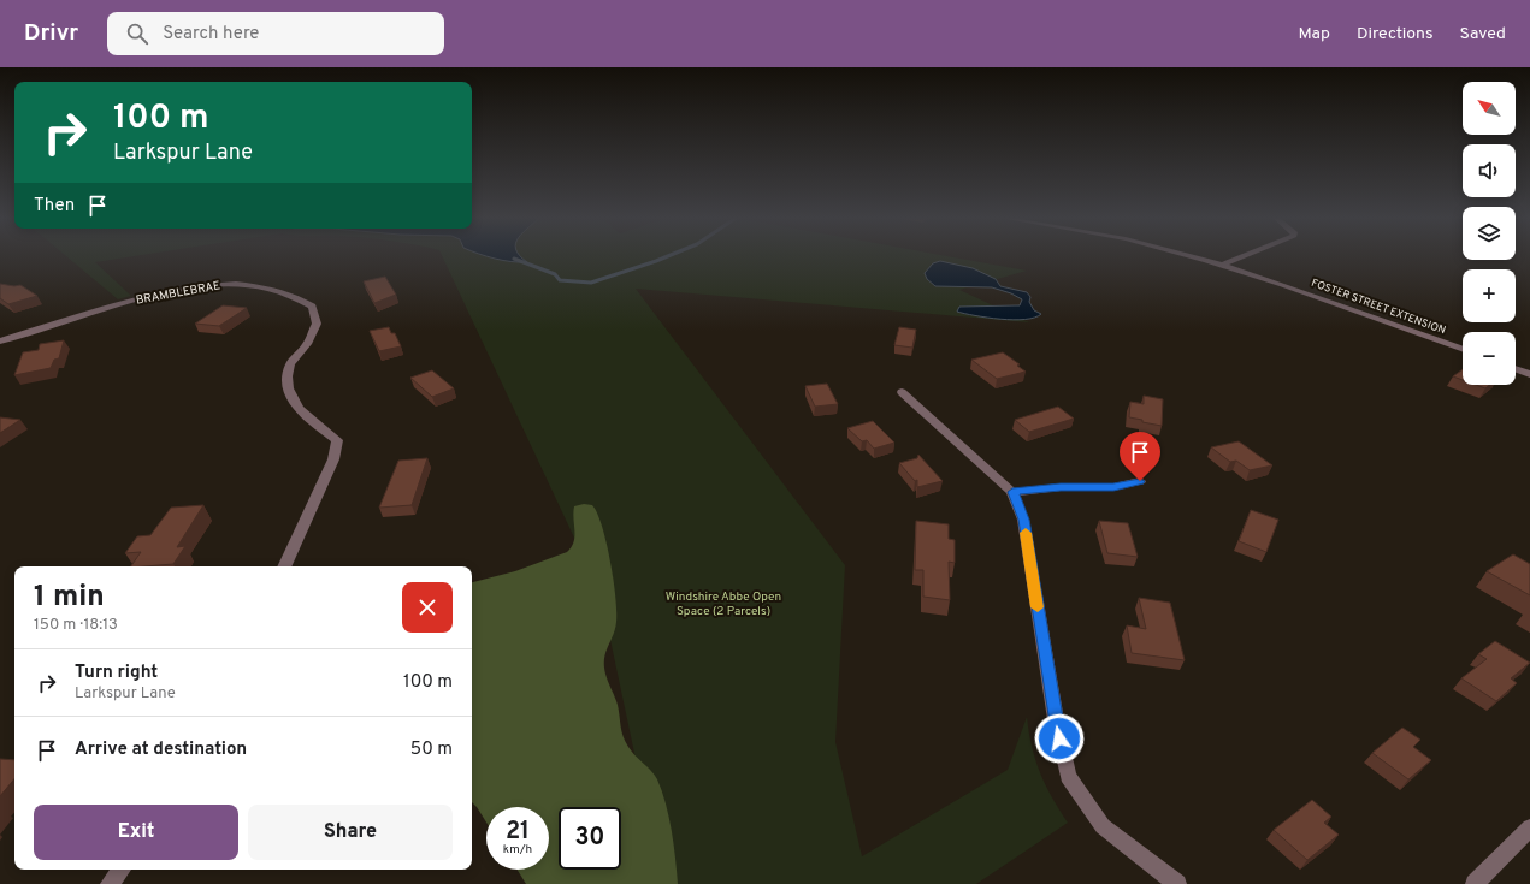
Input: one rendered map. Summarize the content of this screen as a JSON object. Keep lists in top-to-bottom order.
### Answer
{
  "streets": {
    "street": ["BRAMBLEBRAE", "FOSTER STREET EXTENSION"]
  },
  "parks": ["Windshire Abbe Open Space (2 Parcels)"],
  "north": "top left",
  "page": {
    "header": "Drivr",
    "search": "Search here",
    "nav": ["Map", "Directions", "Saved"],
    "map_buttons": ["+", "−"],
    "turn": ["100 m", "Larkspur Lane"],
    "then": "Then",
    "heading": ["1 min", "150 m · 18:13"],
    "list": [
      {
        "name": "Turn right",
        "note": "Larkspur Lane",
        "value": "100 m"
      },
      {
        "name": "Arrive at destination",
        "value": "50 m"
      }
    ],
    "buttons": ["Exit", "Share"],
    "speed": "21 km/h",
    "limit": "30"
  }
}
